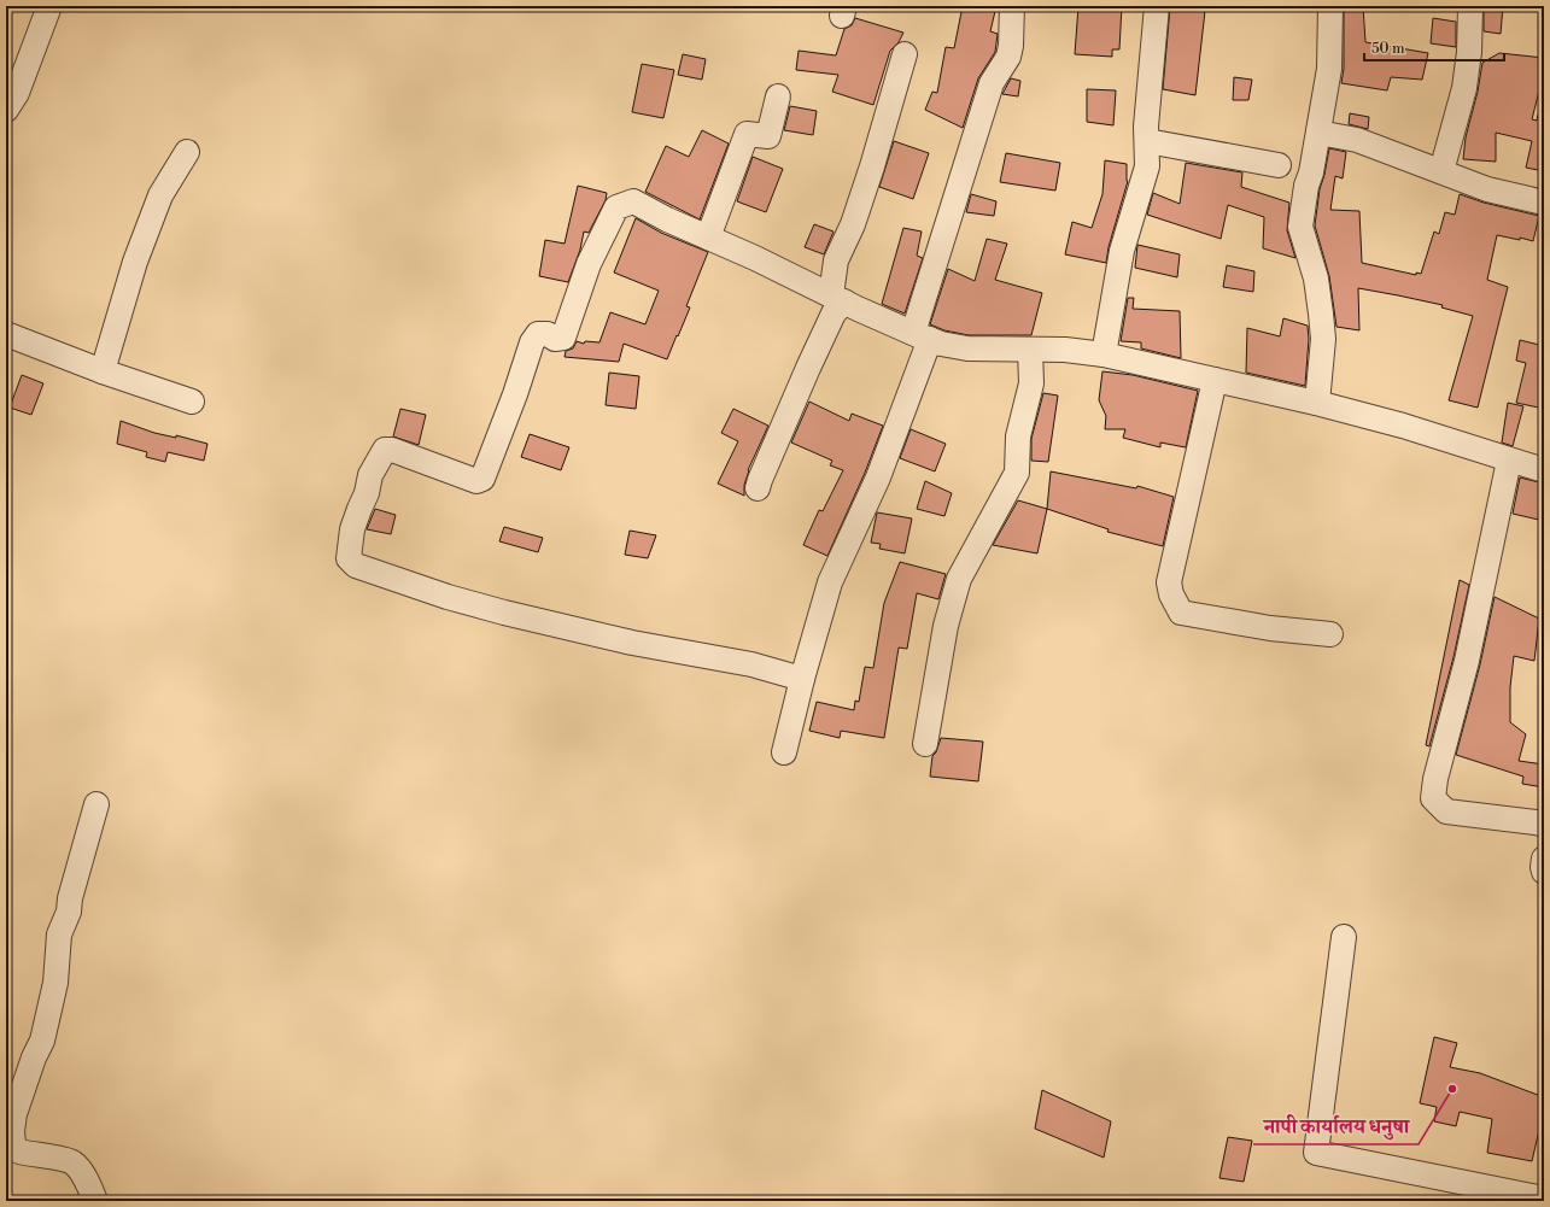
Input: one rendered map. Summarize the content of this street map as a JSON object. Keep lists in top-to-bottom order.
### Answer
{
  "places": ["नापी कार्यालय धनुषा"],
  "scale_bar": "50 m"
}
